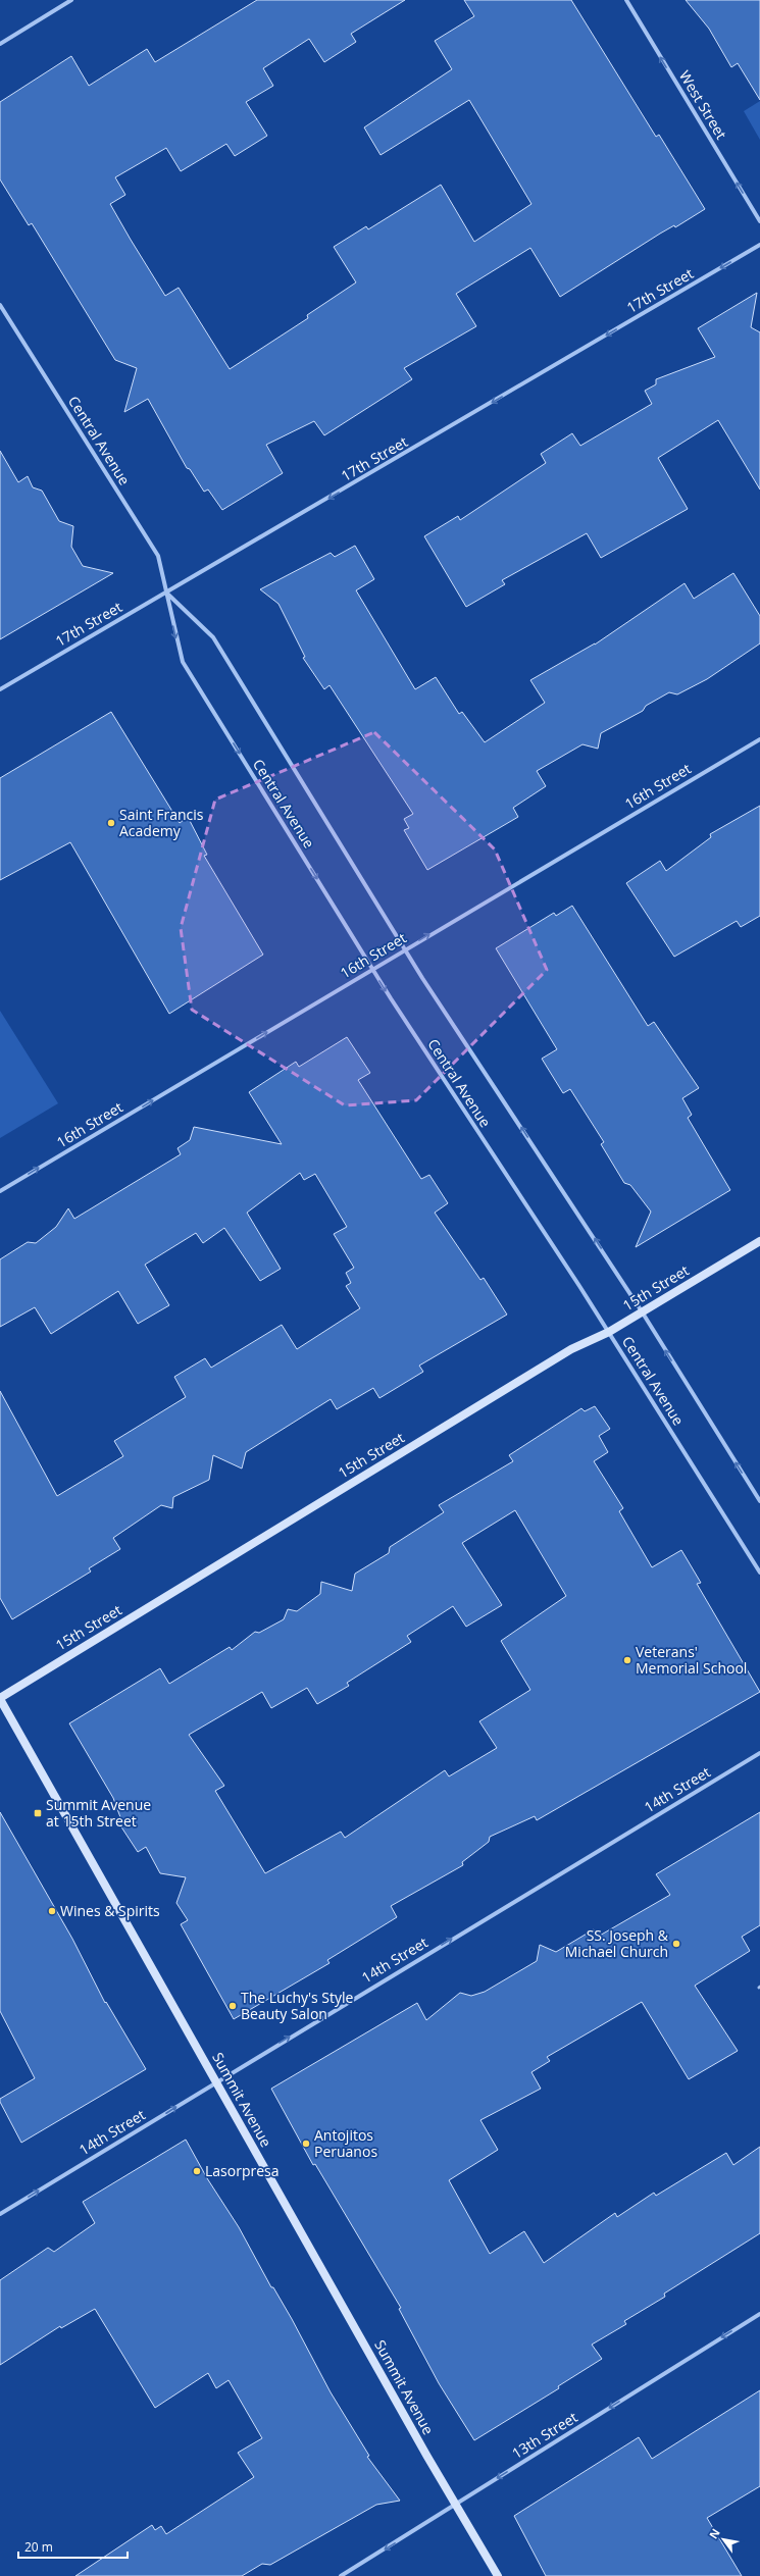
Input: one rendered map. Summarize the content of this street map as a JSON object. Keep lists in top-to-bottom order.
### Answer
{
  "streets": {
    "street": [
      "West Street",
      "17th Street",
      "Central Avenue",
      "16th Street",
      "15th Street",
      "14th Street",
      "Summit Avenue",
      "13th Street"
    ]
  },
  "crossings": [
    ["17th Street", "Central Avenue"],
    ["Central Avenue", "16th Street"],
    ["Central Avenue", "15th Street"],
    ["15th Street", "Summit Avenue"],
    ["14th Street", "Summit Avenue"],
    ["Summit Avenue", "13th Street"]
  ],
  "one_way": [
    "West Street",
    "17th Street",
    "16th Street",
    "14th Street",
    "13th Street"
  ],
  "places": {
    "other": [
      "Saint Francis Academy",
      "Veterans' Memorial School",
      "Wines & Spirits",
      "SS. Joseph & Michael Church",
      "The Luchy's Style Beauty Salon",
      "Antojitos Peruanos",
      "Lasorpresa"
    ],
    "transit": ["Summit Avenue at 15th Street"]
  },
  "scale_bar": "20 m",
  "north": "top left"
}
